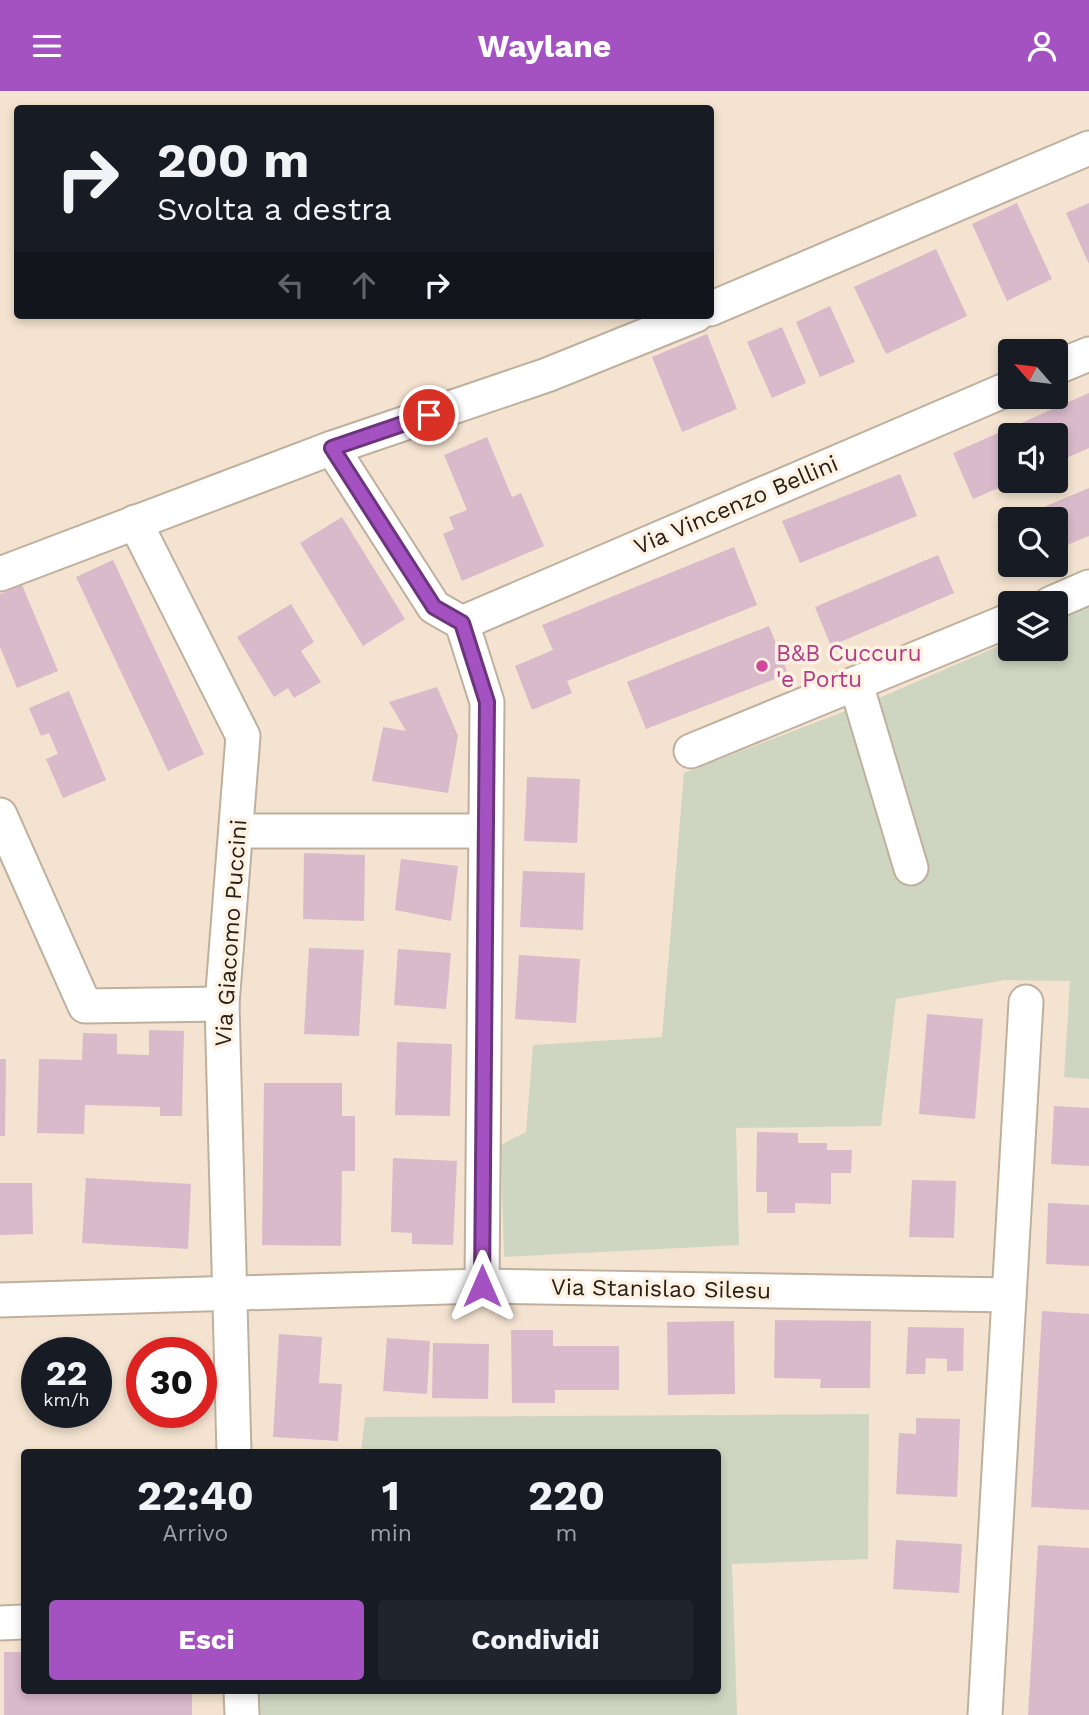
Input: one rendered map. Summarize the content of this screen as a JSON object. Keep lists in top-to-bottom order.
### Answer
{
  "streets": {
    "street": ["Via Vincenzo Bellini", "Via Giacomo Puccini", "Via Stanislao Silesu"]
  },
  "crossings": [
    ["Via Giacomo Puccini", "Via Stanislao Silesu"]
  ],
  "places": ["B&B Cuccuru 'e Portu"],
  "north": "top left",
  "page": {
    "header": "Waylane",
    "turn": ["200 m", "Svolta a destra"],
    "speed": "22 km/h",
    "limit": "30",
    "eta": [
      "22:40",
      "Arrivo",
      "1",
      "min",
      "220",
      "m"
    ],
    "buttons": ["Esci", "Condividi"]
  }
}
